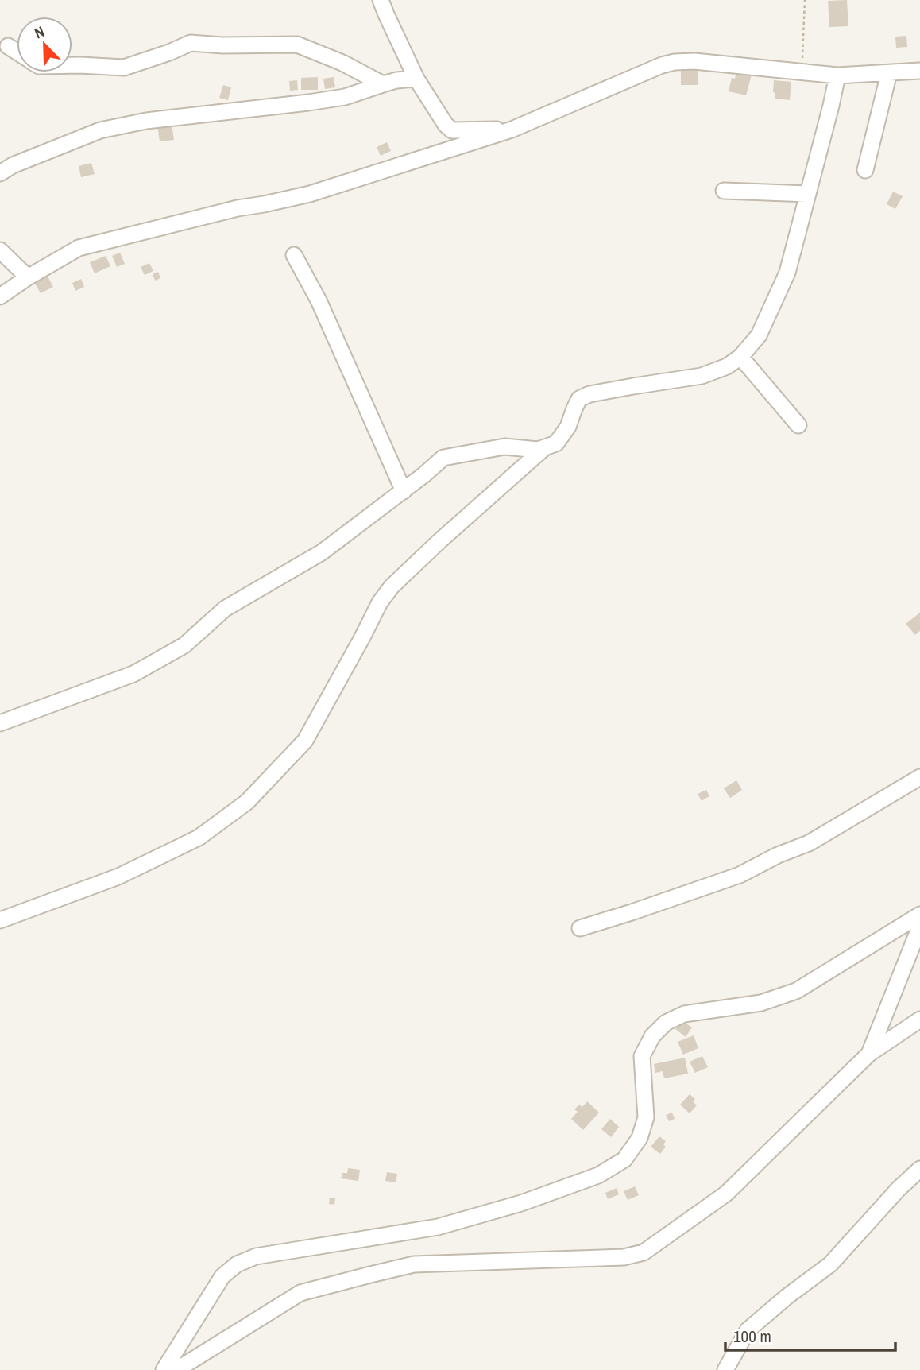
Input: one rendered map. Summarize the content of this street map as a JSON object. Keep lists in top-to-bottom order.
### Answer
{
  "scale_bar": "100 m",
  "north": "top left"
}
